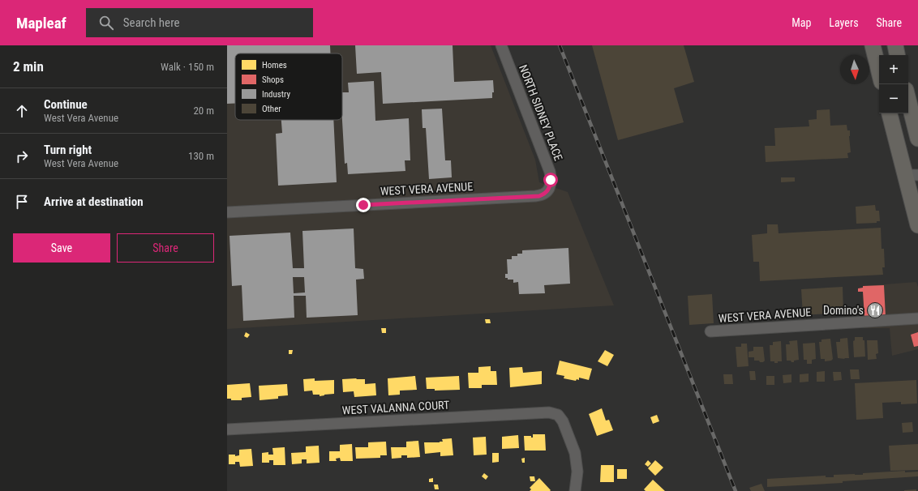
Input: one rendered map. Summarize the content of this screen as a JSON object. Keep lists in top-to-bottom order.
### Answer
{
  "streets": {
    "street": ["NORTH SIDNEY PLACE", "WEST VERA AVENUE", "WEST VALANNA COURT"]
  },
  "crossings": [
    ["NORTH SIDNEY PLACE", "WEST VERA AVENUE"]
  ],
  "places": {
    "restaurant": ["Domino's"]
  },
  "legend": [
    "Homes",
    "Shops",
    "Industry",
    "Other"
  ],
  "north": "bottom",
  "page": {
    "header": "Mapleaf",
    "search": "Search here",
    "nav": ["Map", "Layers", "Share"],
    "heading": ["2 min", "Walk · 150 m"],
    "map_buttons": ["+", "−"],
    "list": [
      ["Continue", "West Vera Avenue", "20 m"],
      ["Turn right", "West Vera Avenue", "130 m"],
      "Arrive at destination"
    ],
    "buttons": ["Save", "Share"]
  }
}
